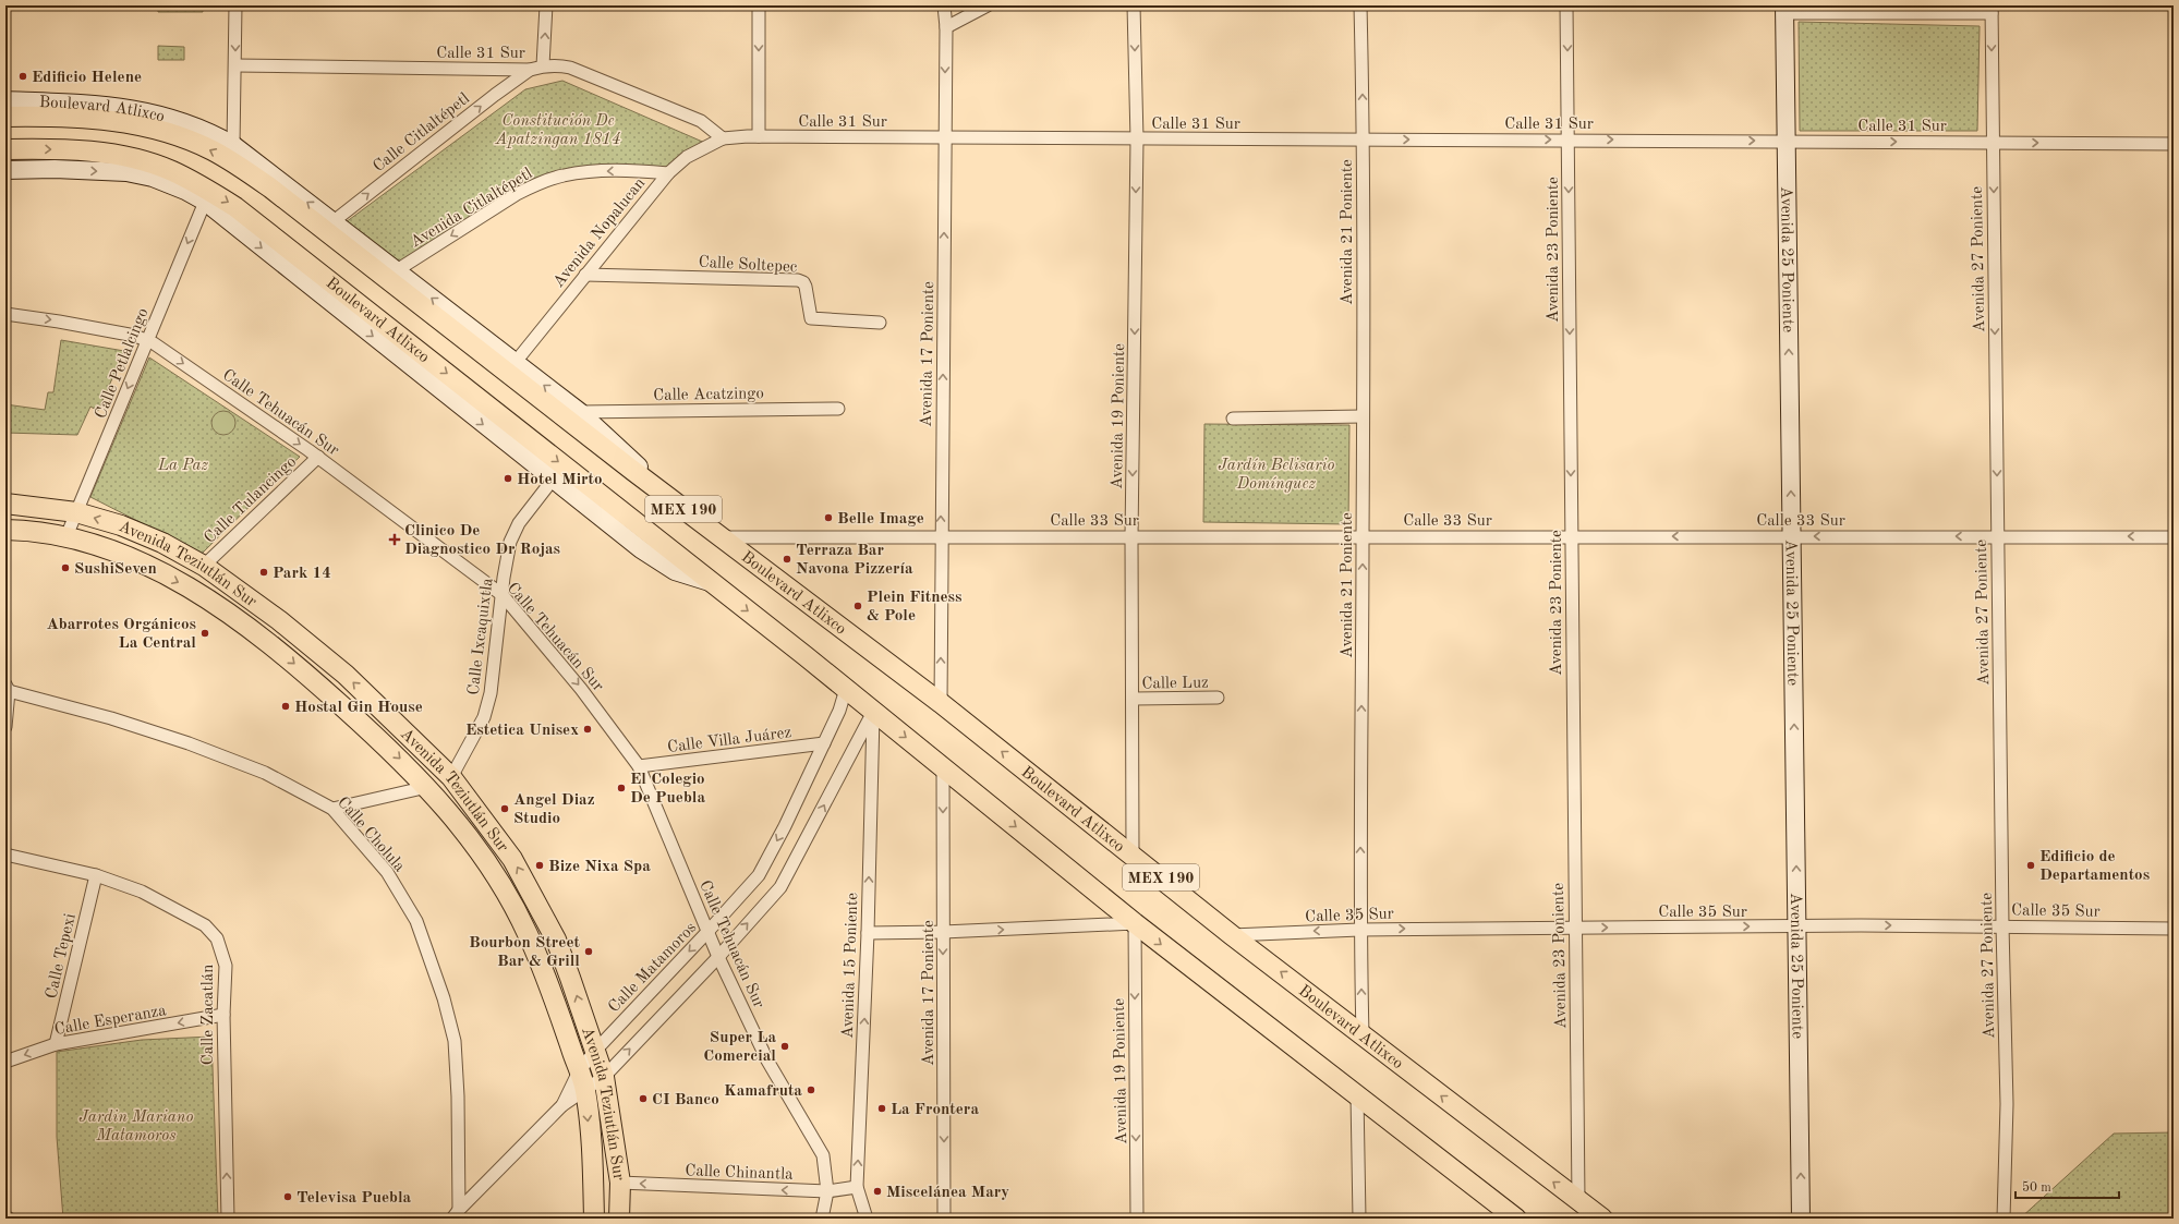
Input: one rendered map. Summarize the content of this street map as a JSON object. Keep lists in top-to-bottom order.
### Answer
{
  "streets": {
    "main road": [
      "Boulevard Atlixco",
      "Avenida 25 Poniente",
      "MEX 190",
      "Avenida Teziutlán Sur"
    ],
    "street": [
      "Calle 31 Sur",
      "Calle Citlaltépetl",
      "Avenida Citlaltépetl",
      "Avenida Nopalucan",
      "Avenida 21 Poniente",
      "Avenida 23 Poniente",
      "Avenida 27 Poniente",
      "Calle Soltepec",
      "Avenida 17 Poniente",
      "Calle Petlalcingo",
      "Calle Acatzingo",
      "Calle Tehuacán Sur",
      "Avenida 19 Poniente",
      "Calle Tulancingo",
      "Calle 33 Sur",
      "Calle Ixcaquixtla",
      "Calle Luz",
      "Calle Villa Juárez",
      "Calle Cholula",
      "Calle 35 Sur",
      "Calle Tepexi",
      "Avenida 15 Poniente",
      "Calle Matamoros",
      "Calle Zacatlán",
      "Calle Esperanza",
      "Calle Chinantla"
    ]
  },
  "crossings": [
    ["Calle 31 Sur", "Calle Citlaltépetl"],
    ["Calle 31 Sur", "Avenida Nopalucan"],
    ["Calle 31 Sur", "Avenida 21 Poniente"],
    ["Calle 31 Sur", "Avenida 23 Poniente"],
    ["Calle 31 Sur", "Avenida 25 Poniente"],
    ["Calle 31 Sur", "Avenida 27 Poniente"],
    ["Calle 31 Sur", "Avenida 17 Poniente"],
    ["Calle 31 Sur", "Avenida 19 Poniente"],
    ["Boulevard Atlixco", "Calle Citlaltépetl"],
    ["Boulevard Atlixco", "Avenida Citlaltépetl"],
    ["Boulevard Atlixco", "Avenida Nopalucan"],
    ["Boulevard Atlixco", "Avenida 21 Poniente"],
    ["Boulevard Atlixco", "Avenida 23 Poniente"],
    ["Boulevard Atlixco", "Avenida 17 Poniente"],
    ["Boulevard Atlixco", "Calle Petlalcingo"],
    ["Boulevard Atlixco", "Calle Acatzingo"],
    ["Boulevard Atlixco", "Avenida 19 Poniente"],
    ["Boulevard Atlixco", "Calle 33 Sur"],
    ["Boulevard Atlixco", "Calle Ixcaquixtla"],
    ["Boulevard Atlixco", "Calle 35 Sur"],
    ["Boulevard Atlixco", "Avenida 15 Poniente"],
    ["Boulevard Atlixco", "Calle Matamoros"],
    ["Avenida Citlaltépetl", "Avenida Nopalucan"],
    ["Avenida Nopalucan", "Calle Soltepec"],
    ["Avenida 21 Poniente", "Calle 33 Sur"],
    ["Avenida 21 Poniente", "Calle 35 Sur"],
    ["Avenida 23 Poniente", "Calle 33 Sur"],
    ["Avenida 23 Poniente", "Calle 35 Sur"],
    ["Avenida 25 Poniente", "Calle 33 Sur"],
    ["Avenida 25 Poniente", "Calle 35 Sur"],
    ["Avenida 27 Poniente", "Calle 33 Sur"],
    ["Avenida 27 Poniente", "Calle 35 Sur"],
    ["Avenida 17 Poniente", "Calle 33 Sur"],
    ["Calle Petlalcingo", "Calle Tehuacán Sur"],
    ["Calle Petlalcingo", "Avenida Teziutlán Sur"],
    ["Calle Tehuacán Sur", "Calle Tulancingo"],
    ["Calle Tehuacán Sur", "Calle Ixcaquixtla"],
    ["Calle Tehuacán Sur", "Calle Villa Juárez"],
    ["Calle Tehuacán Sur", "Calle Matamoros"],
    ["Calle Tehuacán Sur", "Calle Chinantla"],
    ["Avenida 19 Poniente", "Calle 33 Sur"],
    ["Avenida 19 Poniente", "Calle Luz"],
    ["Calle Tulancingo", "Avenida Teziutlán Sur"],
    ["Avenida Teziutlán Sur", "Calle Ixcaquixtla"],
    ["Avenida Teziutlán Sur", "Calle Matamoros"],
    ["Avenida Teziutlán Sur", "Calle Chinantla"],
    ["Calle Villa Juárez", "Calle Matamoros"],
    ["Calle Cholula", "Calle Matamoros"],
    ["Calle Tepexi", "Calle Zacatlán"],
    ["Calle Tepexi", "Calle Esperanza"],
    ["Avenida 15 Poniente", "Calle Matamoros"],
    ["Avenida 15 Poniente", "Calle Chinantla"],
    ["Calle Zacatlán", "Calle Esperanza"]
  ],
  "one_way": [
    "Calle 31 Sur",
    "Calle Citlaltépetl",
    "Avenida Citlaltépetl",
    "Avenida 21 Poniente",
    "Avenida 23 Poniente",
    "Avenida 25 Poniente",
    "Avenida 27 Poniente",
    "Calle Petlalcingo",
    "Calle Tehuacán Sur",
    "Avenida 19 Poniente",
    "Calle 33 Sur",
    "Avenida 15 Poniente",
    "Calle Zacatlán",
    "Calle Esperanza",
    "Calle Chinantla"
  ],
  "parks": [
    "Constitución De Apatzingan 1814",
    "La Paz",
    "Jardín Belisario Domínguez",
    "Jardin Mariano Matamoros"
  ],
  "places": {
    "other": [
      "Edificio Helene",
      "Hotel Mirto",
      "Belle Image",
      "Terraza Bar Navona Pizzería",
      "SushiSeven",
      "Park 14",
      "Plein Fitness & Pole",
      "Abarrotes Orgánicos La Central",
      "Hostal Gin House",
      "Estetica Unisex",
      "El Colegio De Puebla",
      "Angel Diaz Studio",
      "Bize Nixa Spa",
      "Edificio de Departamentos",
      "Bourbon Street Bar & Grill",
      "Super La Comercial",
      "Kamafruta",
      "CI Banco",
      "La Frontera",
      "Miscelánea Mary",
      "Televisa Puebla"
    ],
    "health": ["Clinico De Diagnostico Dr Rojas"]
  },
  "scale_bar": "50 m"
}
